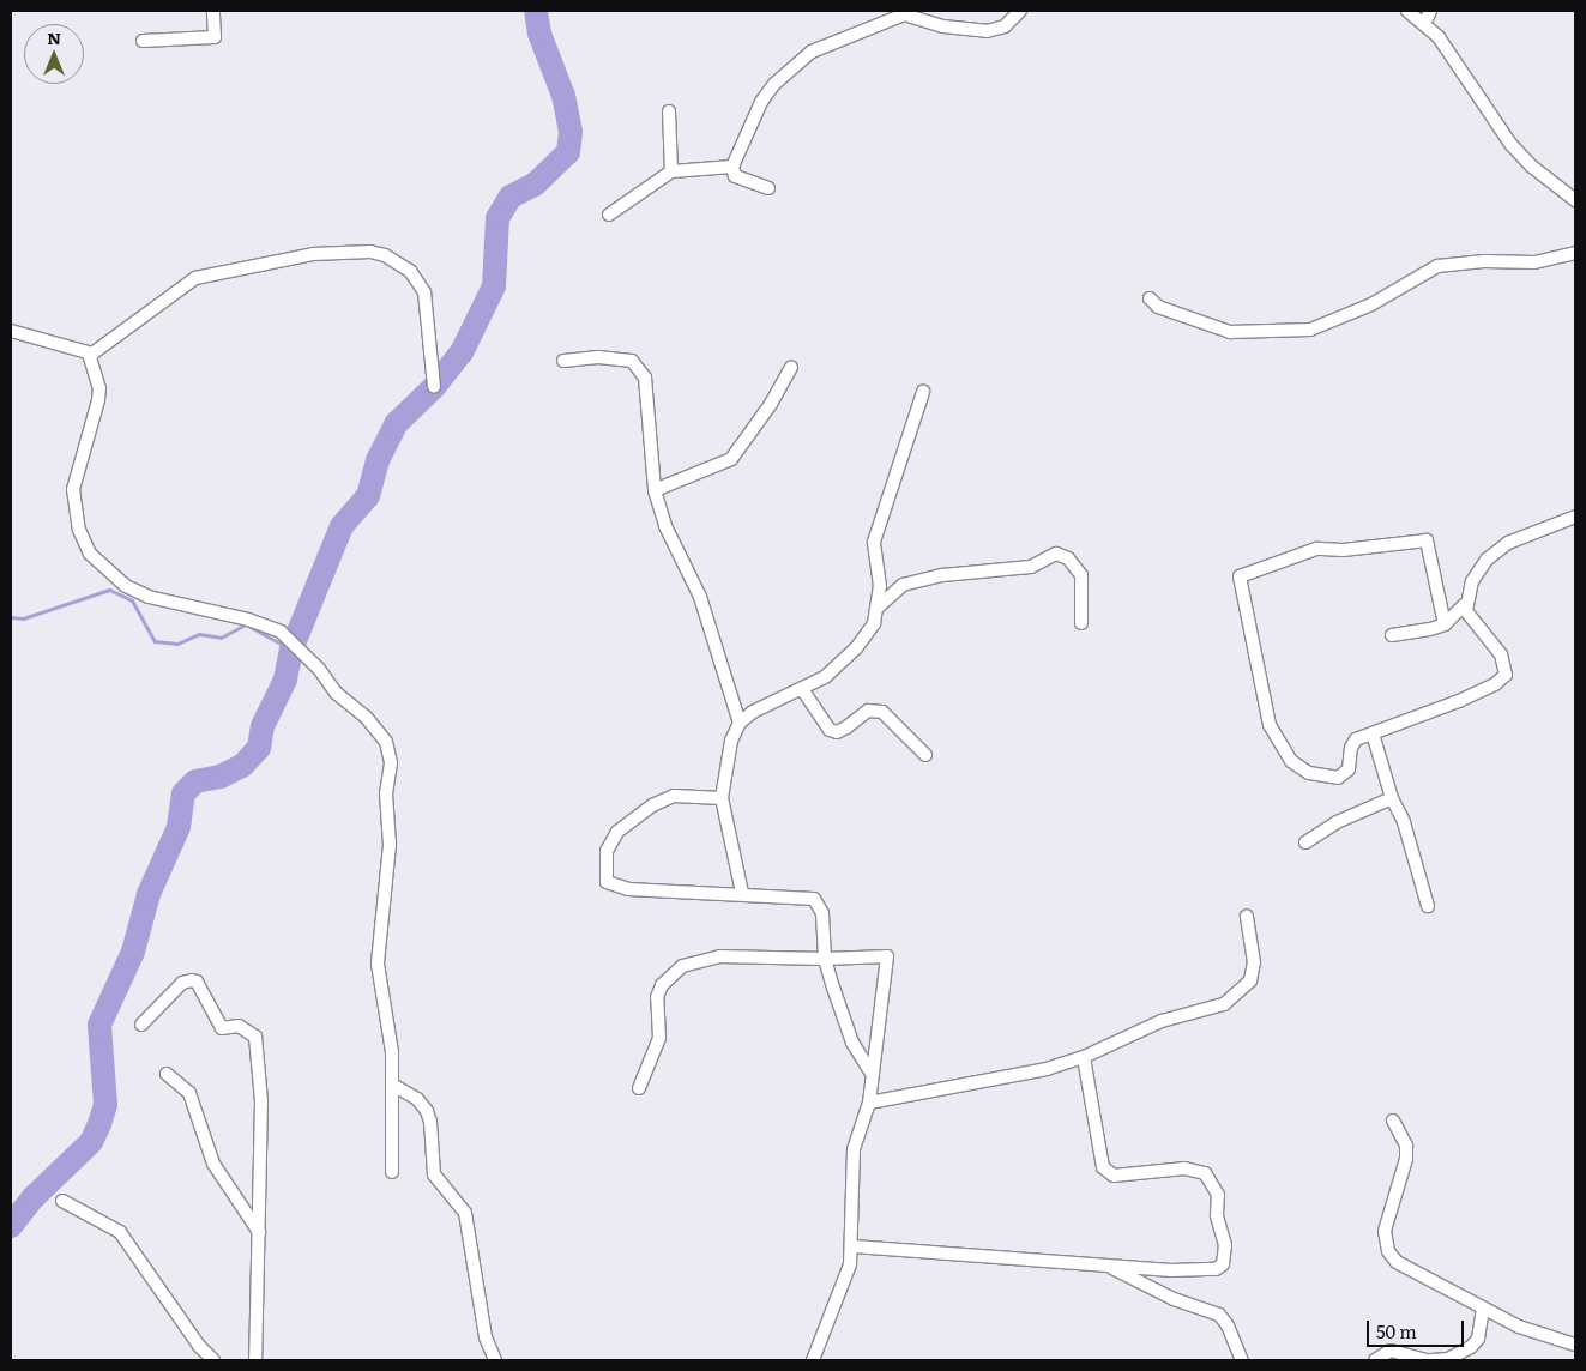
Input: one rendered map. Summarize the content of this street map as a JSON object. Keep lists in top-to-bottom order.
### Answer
{
  "scale_bar": "50 m",
  "north": "top"
}
